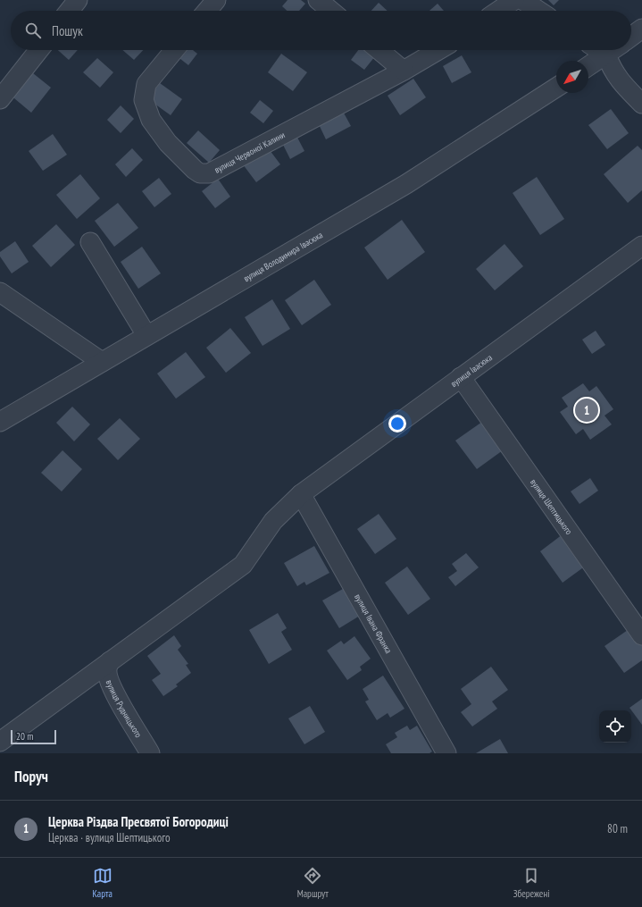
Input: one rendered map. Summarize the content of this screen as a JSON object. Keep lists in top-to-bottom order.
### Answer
{
  "streets": {
    "street": [
      "вулиця Червоної Калини",
      "вулиця Володимира Івасюка",
      "вулиця Івасюка",
      "вулиця Шептицького",
      "вулиця Івана Франка",
      "вулиця Рудницького"
    ]
  },
  "crossings": [
    ["вулиця Івасюка", "вулиця Шептицького"],
    ["вулиця Івасюка", "вулиця Івана Франка"],
    ["вулиця Івасюка", "вулиця Рудницького"]
  ],
  "scale_bar": "20 m",
  "north": "bottom left",
  "page": {
    "search": "Пошук",
    "pins": "1",
    "scale": "20 m",
    "heading": "Поруч",
    "list": [
      {
        "mark": "1",
        "name": "Церква Різдва Пресвятої Богородиці",
        "note": "Церква · вулиця Шептицького",
        "value": "80 m"
      }
    ],
    "nav": ["Карта", "Маршрут", "Збережені"]
  }
}
